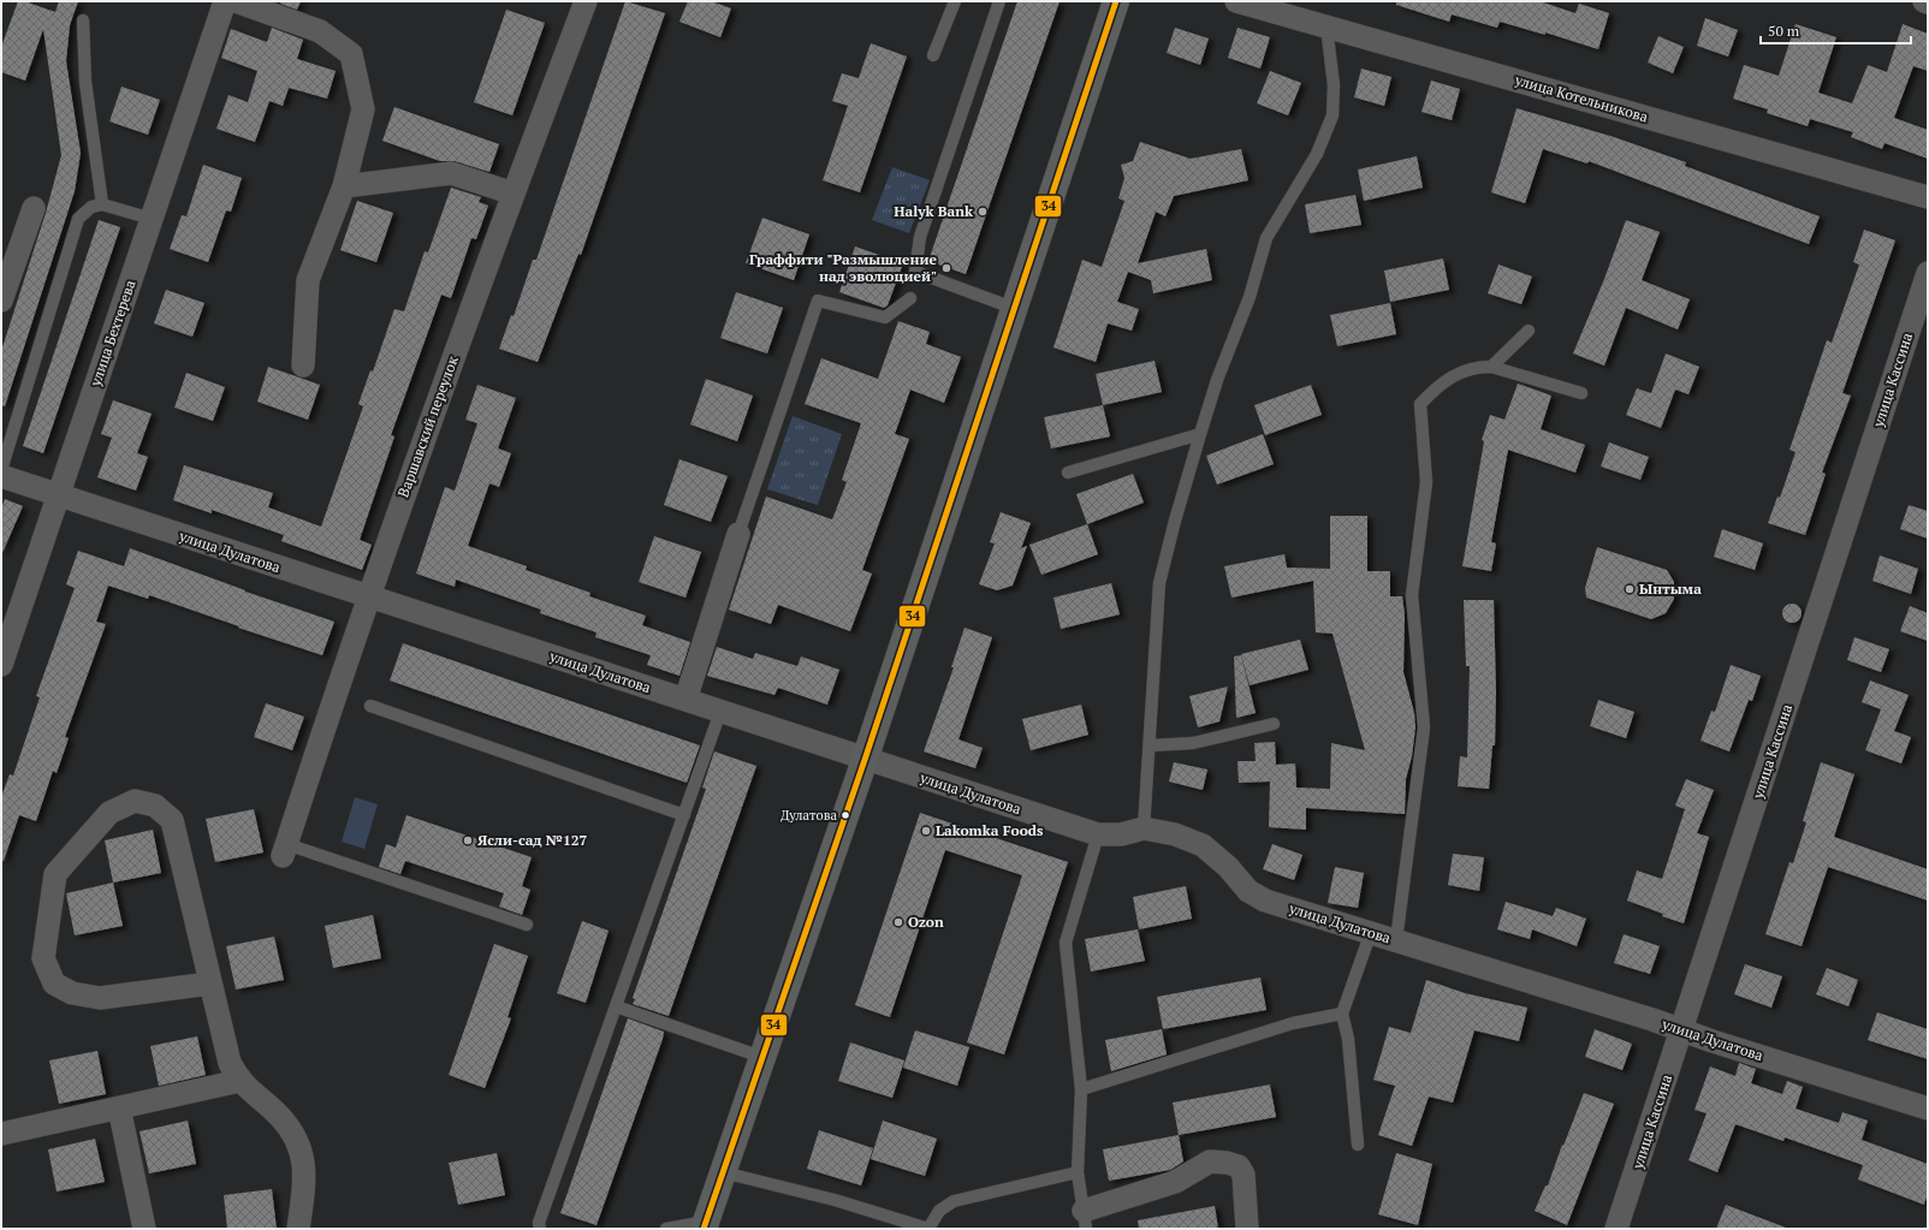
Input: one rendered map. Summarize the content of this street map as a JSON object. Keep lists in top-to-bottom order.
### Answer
{
  "streets": {
    "street": [
      "улица Котельникова",
      "улица Бехтерева",
      "улица Кассина",
      "Варшавский переулок",
      "улица Дулатова"
    ]
  },
  "crossings": [
    ["улица Бехтерева", "улица Дулатова"],
    ["улица Кассина", "улица Дулатова"],
    ["Варшавский переулок", "улица Дулатова"]
  ],
  "places": [
    "Halyk Bank",
    "Граффити \"Размышление над эволюцией\"",
    "Ынтыма",
    "Дулатова",
    "Lakomka Foods",
    "Ясли-сад №127",
    "Ozon"
  ],
  "lines": ["transit line 34"],
  "scale_bar": "50 m"
}
